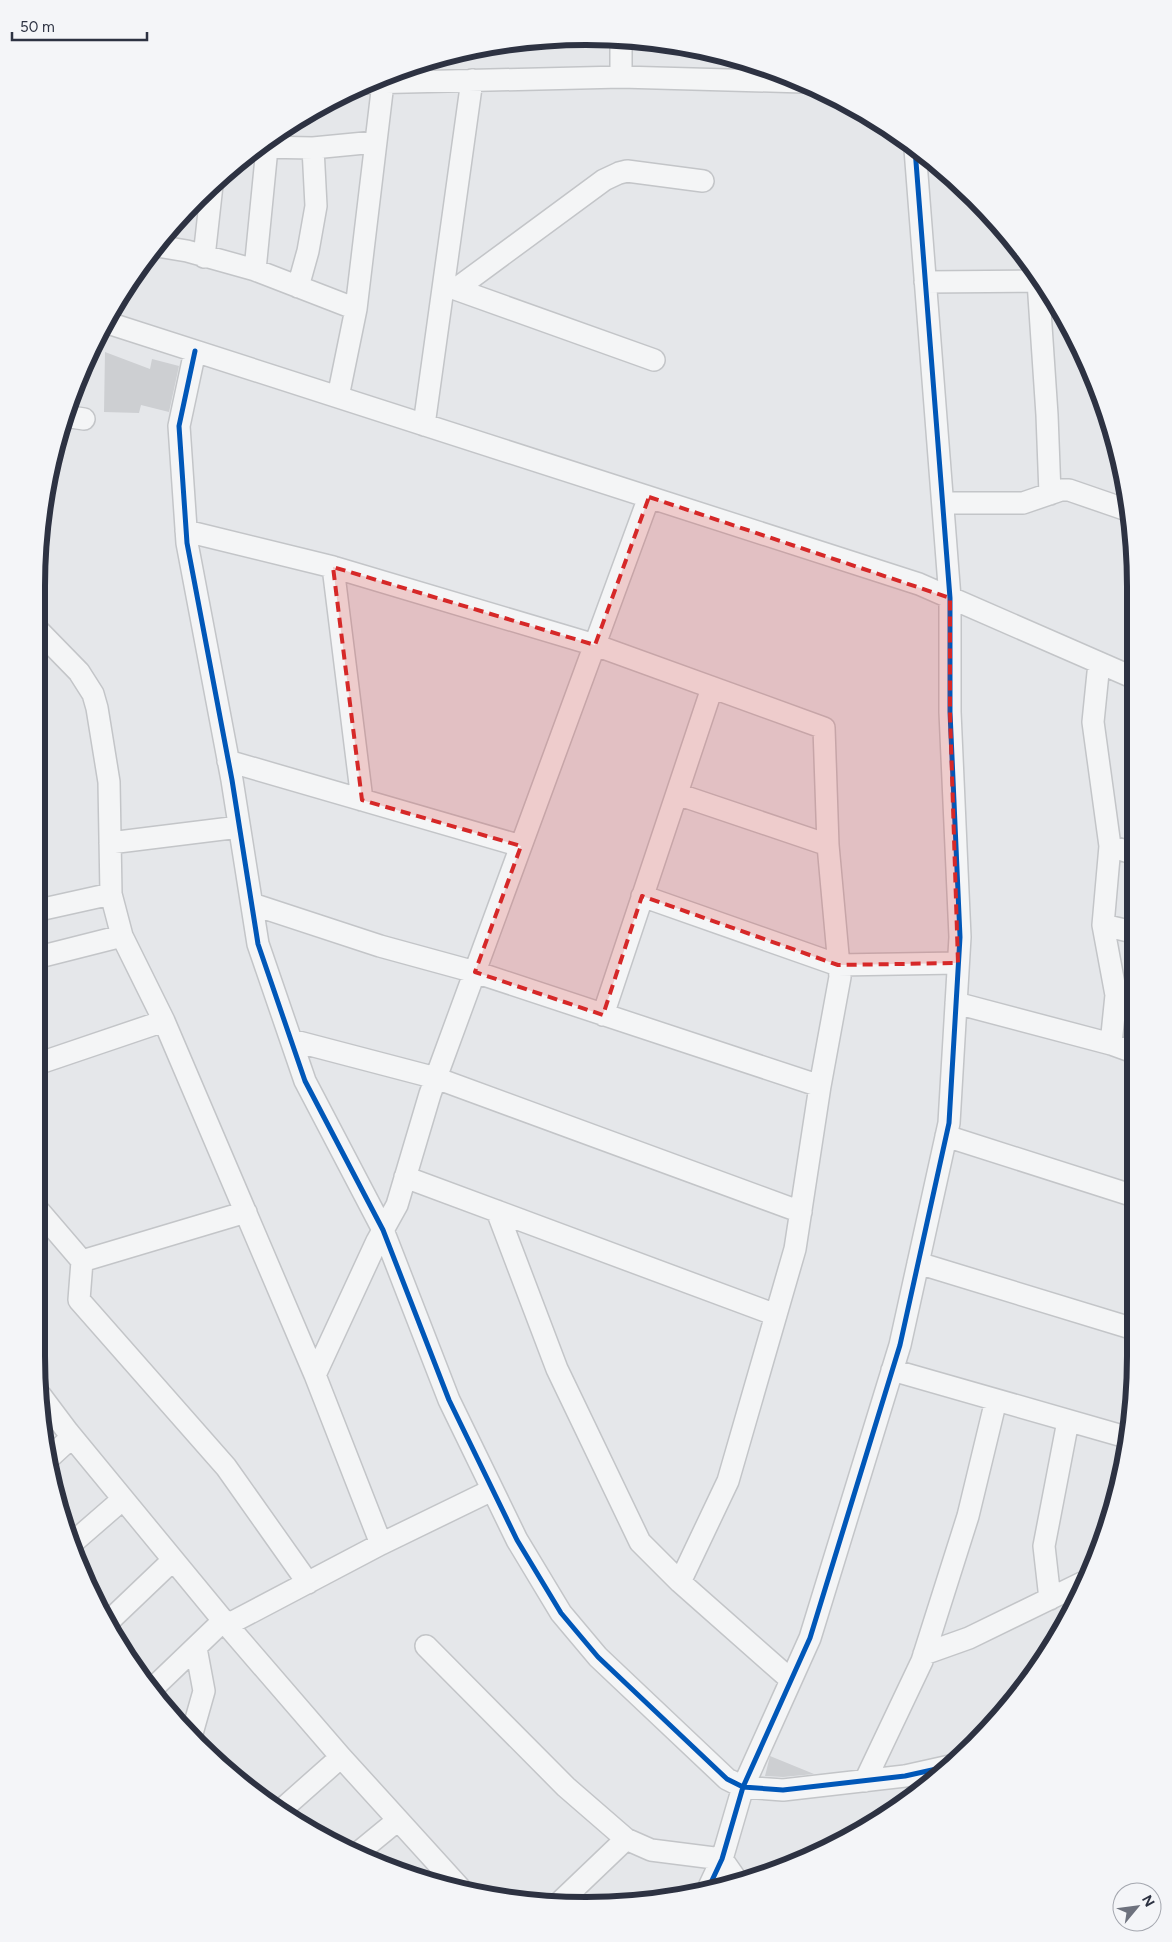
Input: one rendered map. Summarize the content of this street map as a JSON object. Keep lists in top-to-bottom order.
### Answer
{
  "scale_bar": "50 m",
  "north": "top right"
}
